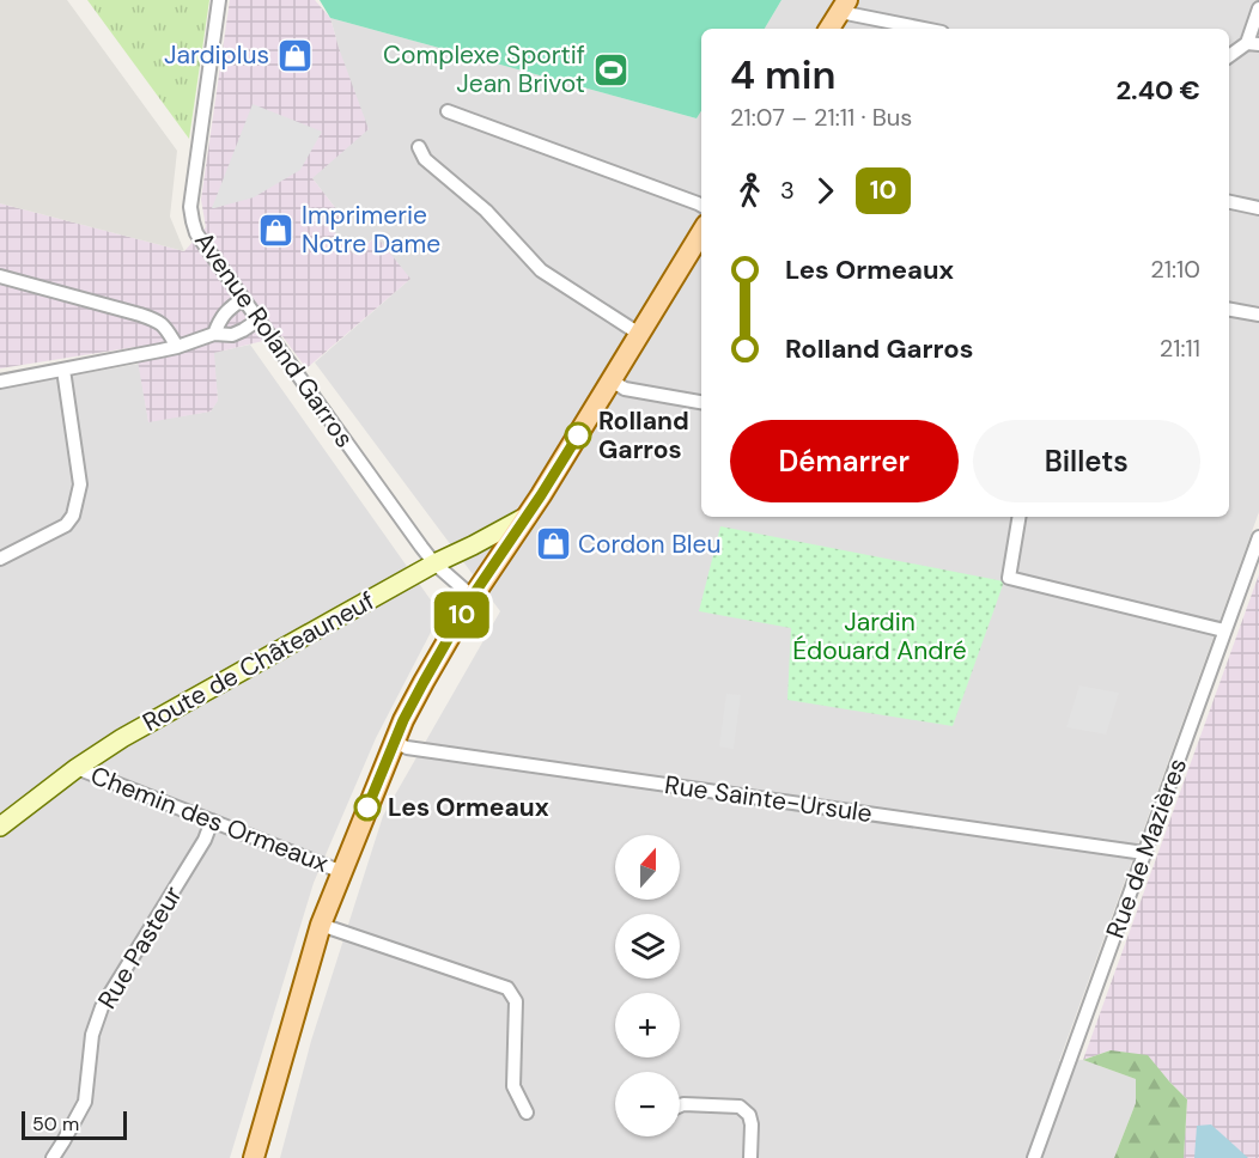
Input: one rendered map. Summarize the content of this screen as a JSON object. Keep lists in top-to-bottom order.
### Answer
{
  "streets": {
    "main road": ["Route de Châteauneuf"],
    "street": [
      "Avenue Roland Garros",
      "Rue Sainte-Ursule",
      "Chemin des Ormeaux",
      "Rue de Mazières",
      "Rue Pasteur"
    ]
  },
  "crossings": [
    ["Avenue Roland Garros", "Route de Châteauneuf"],
    ["Route de Châteauneuf", "Chemin des Ormeaux"],
    ["Rue Sainte-Ursule", "Rue de Mazières"],
    ["Chemin des Ormeaux", "Rue Pasteur"]
  ],
  "parks": ["Jardin Édouard André"],
  "places": {
    "shop": ["Jardiplus", "Imprimerie Notre Dame", "Cordon Bleu"],
    "sports": ["Complexe Sportif Jean Brivot"],
    "other": ["Rolland Garros", "Les Ormeaux"]
  },
  "lines": ["bus line 10"],
  "scale_bar": "50 m",
  "north": "top",
  "page": {
    "on_map": "10",
    "heading": ["4 min", "21:07 – 21:11 · Bus", "2.40 €"],
    "legs": ["3", "10"],
    "list": [
      {
        "name": "Les Ormeaux",
        "value": "21:10"
      },
      {
        "name": "Rolland Garros",
        "value": "21:11"
      }
    ],
    "buttons": ["Démarrer", "Billets"],
    "map_buttons": ["+", "−"],
    "scale": "50 m"
  }
}
